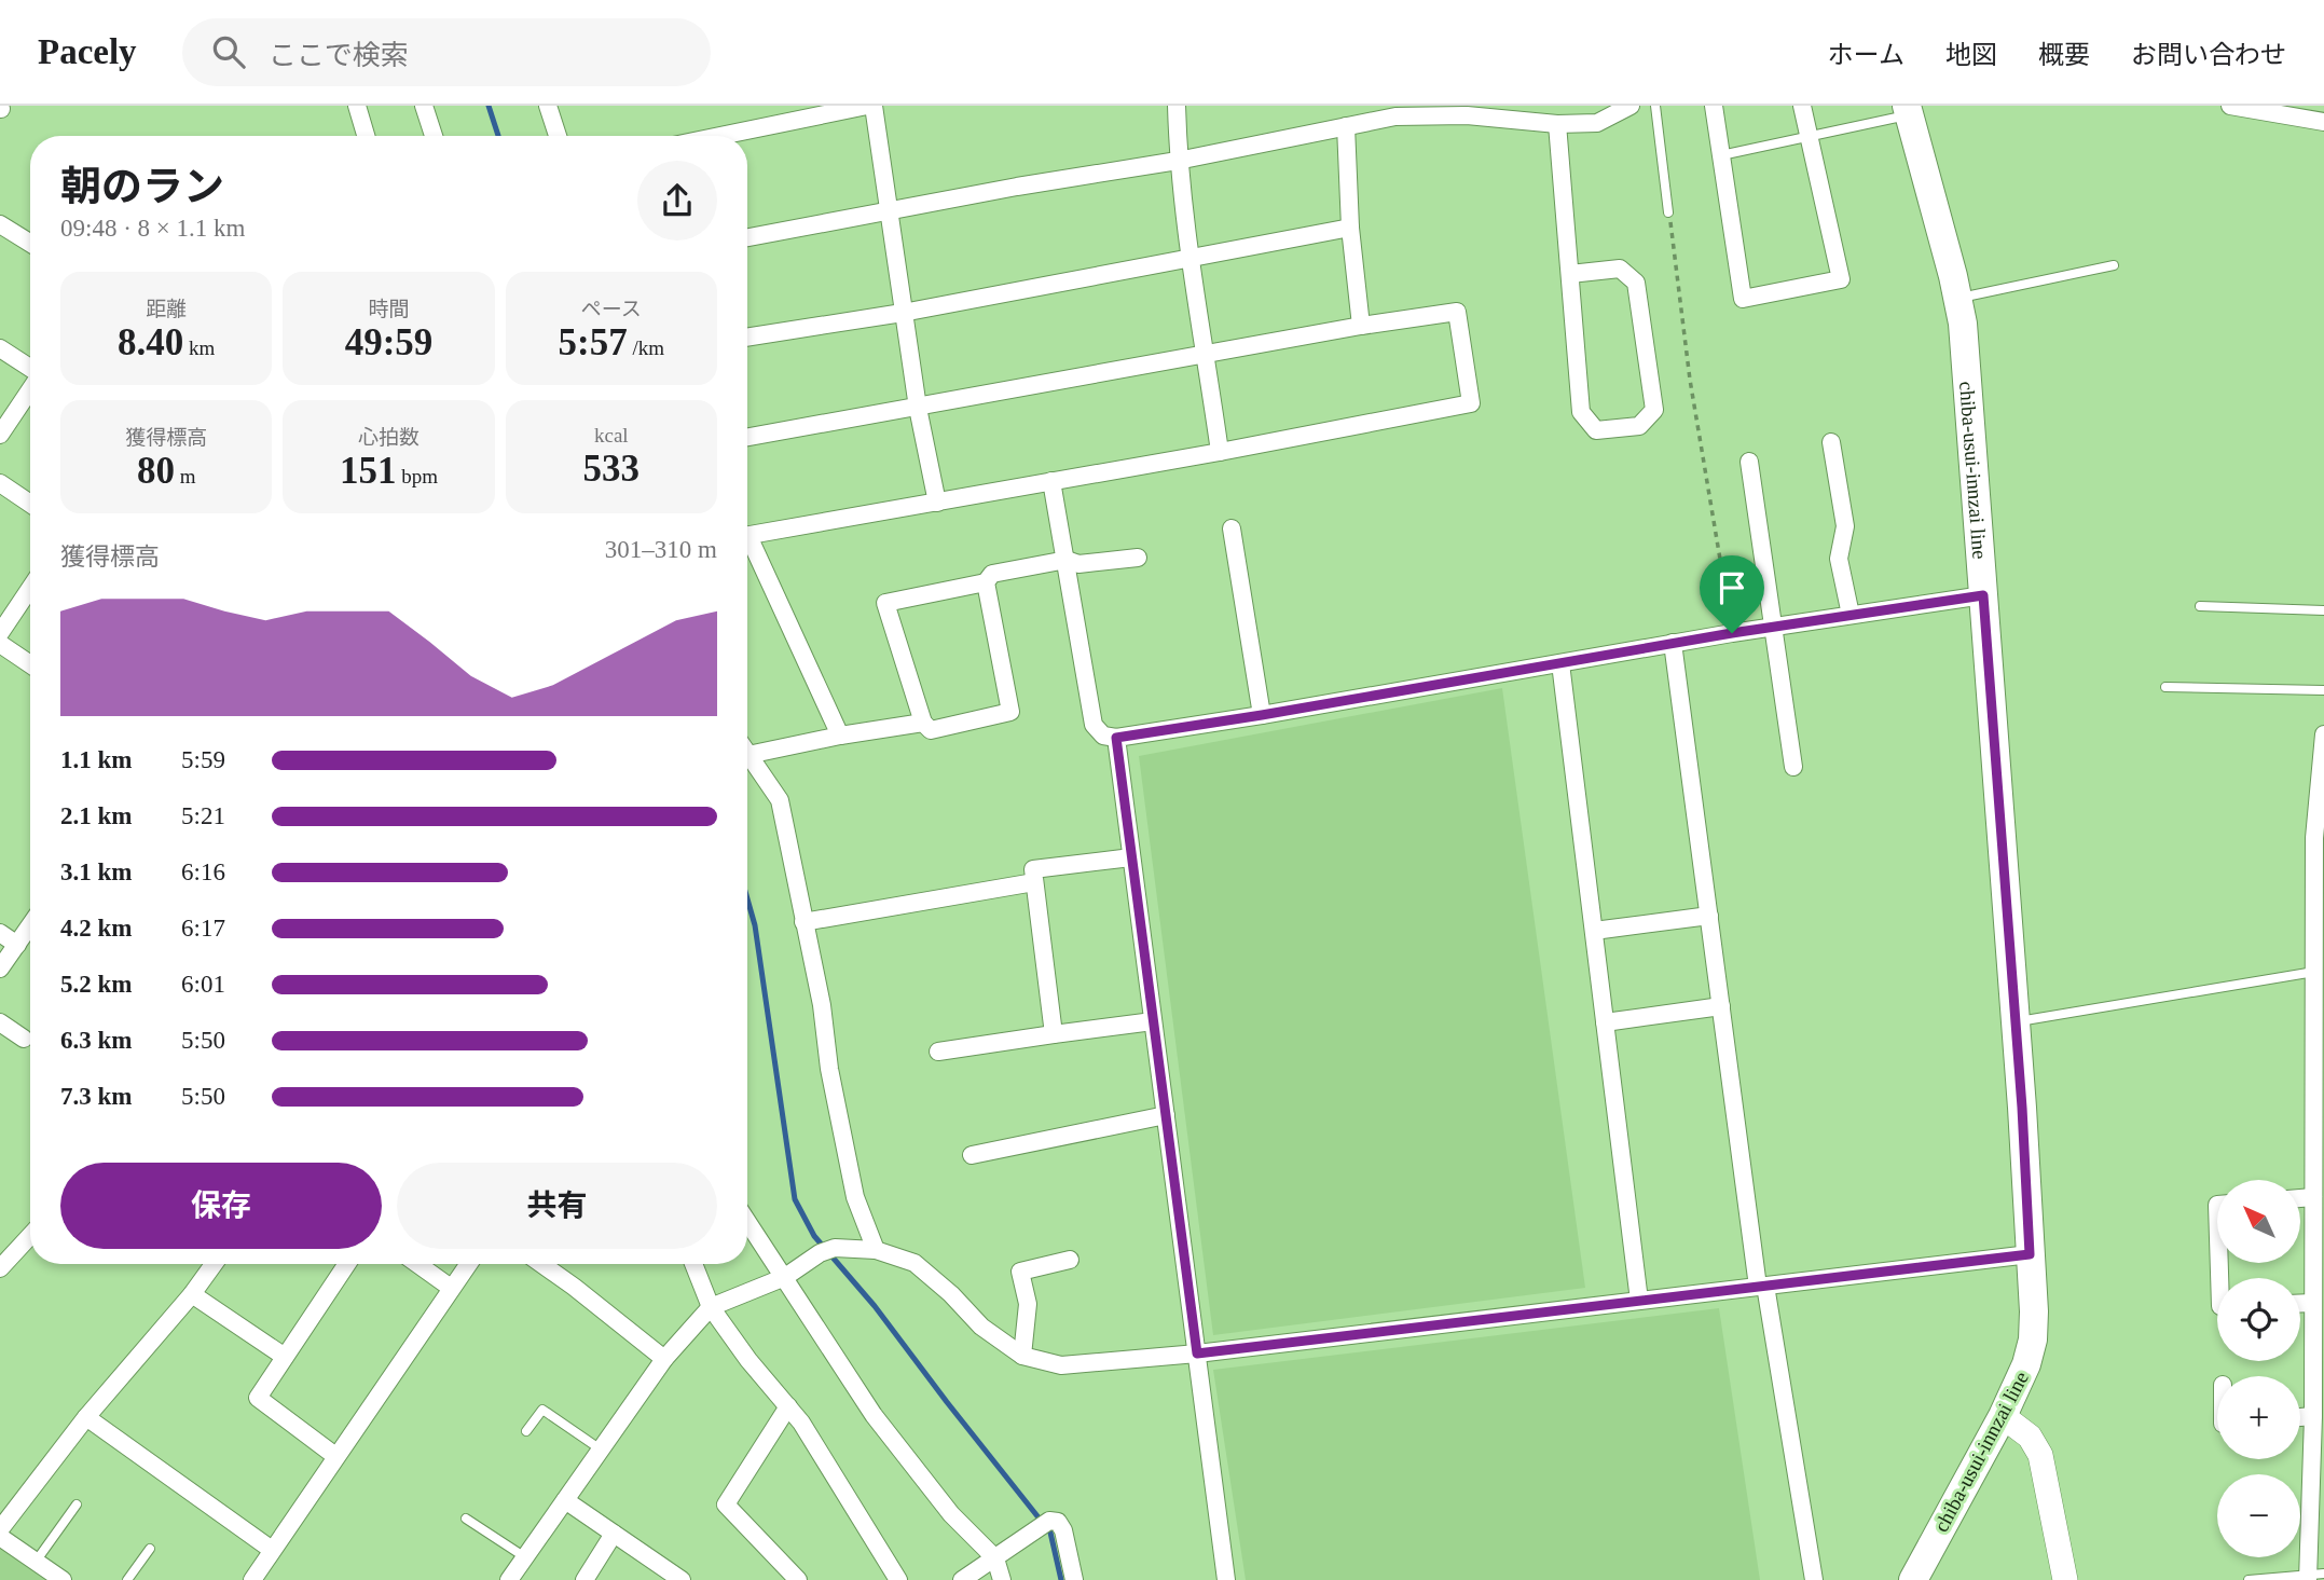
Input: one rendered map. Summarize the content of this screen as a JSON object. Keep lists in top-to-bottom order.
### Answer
{
  "streets": {
    "main road": ["chiba-usui-innzai line"]
  },
  "north": "top left",
  "page": {
    "header": "Pacely",
    "search": "ここで検索",
    "nav": [
      "ホーム",
      "地図",
      "概要",
      "お問い合わせ"
    ],
    "heading": ["朝のラン", "09:48 · 8 × 1.1 km"],
    "stats": [
      ["距離", "8.40 km"],
      ["時間", "49:59"],
      ["ペース", "5:57 /km"],
      ["獲得標高", "80 m"],
      ["心拍数", "151 bpm"],
      ["kcal", "533"]
    ],
    "chart": ["獲得標高", "301–310 m"],
    "list": [
      {
        "name": "1.1 km",
        "note": "5:59"
      },
      {
        "name": "2.1 km",
        "note": "5:21"
      },
      {
        "name": "3.1 km",
        "note": "6:16"
      },
      {
        "name": "4.2 km",
        "note": "6:17"
      },
      {
        "name": "5.2 km",
        "note": "6:01"
      },
      {
        "name": "6.3 km",
        "note": "5:50"
      },
      {
        "name": "7.3 km",
        "note": "5:50"
      }
    ],
    "buttons": ["保存", "共有"],
    "map_buttons": ["+", "−"]
  }
}
